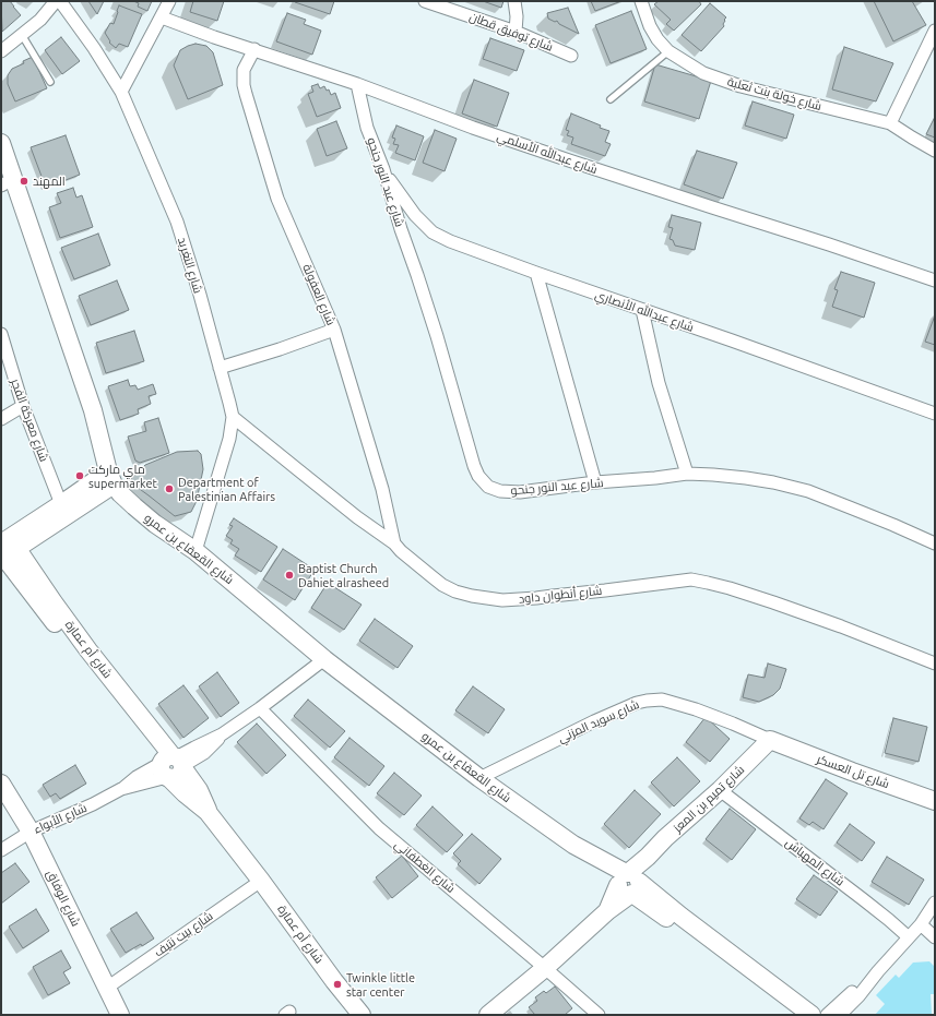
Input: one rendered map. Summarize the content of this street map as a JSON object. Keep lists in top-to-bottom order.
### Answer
{
  "streets": {
    "street": [
      "شارع توفيق قطان",
      "شارع خولة بنت ثعلبة",
      "شارع عبدالله الأسلمي",
      "شارع عبد النور جنحو",
      "شارع التغريد",
      "شارع العفولة",
      "شارع عبدالله الأنصاري",
      "شارع معركة الفجر",
      "شارع القعقاع بن عمرو",
      "شارع أنطوان داود",
      "شارع أم عمارة",
      "شارع سويد المزني",
      "شارع تل العسكر",
      "شارع تميم بن المعز",
      "شارع الأبواء",
      "شارع المهباش",
      "شارع الغطفاني",
      "شارع الوفاق",
      "شارع بيت نتيف"
    ]
  },
  "crossings": [
    ["شارع عبدالله الأسلمي", "شارع عبد النور جنحو"],
    ["شارع عبدالله الأسلمي", "شارع العفولة"],
    ["شارع عبد النور جنحو", "شارع عبدالله الأنصاري"],
    ["شارع التغريد", "شارع القعقاع بن عمرو"],
    ["شارع التغريد", "شارع أنطوان داود"],
    ["شارع العفولة", "شارع أنطوان داود"],
    ["شارع القعقاع بن عمرو", "شارع سويد المزني"],
    ["شارع القعقاع بن عمرو", "شارع تميم بن المعز"],
    ["شارع القعقاع بن عمرو", "شارع الأبواء"],
    ["شارع أم عمارة", "شارع الأبواء"],
    ["شارع أم عمارة", "شارع بيت نتيف"],
    ["شارع سويد المزني", "شارع تل العسكر"],
    ["شارع سويد المزني", "شارع تميم بن المعز"],
    ["شارع تل العسكر", "شارع تميم بن المعز"],
    ["شارع تميم بن المعز", "شارع المهباش"],
    ["شارع تميم بن المعز", "شارع الغطفاني"],
    ["شارع الأبواء", "شارع الغطفاني"],
    ["شارع الأبواء", "شارع الوفاق"],
    ["شارع الوفاق", "شارع بيت نتيف"]
  ],
  "places": [
    "المهند",
    "ماي ماركت supermarket",
    "Department of Palestinian Affairs",
    "Baptist Church Dahiet alrasheed",
    "Twinkle little star center"
  ]
}
